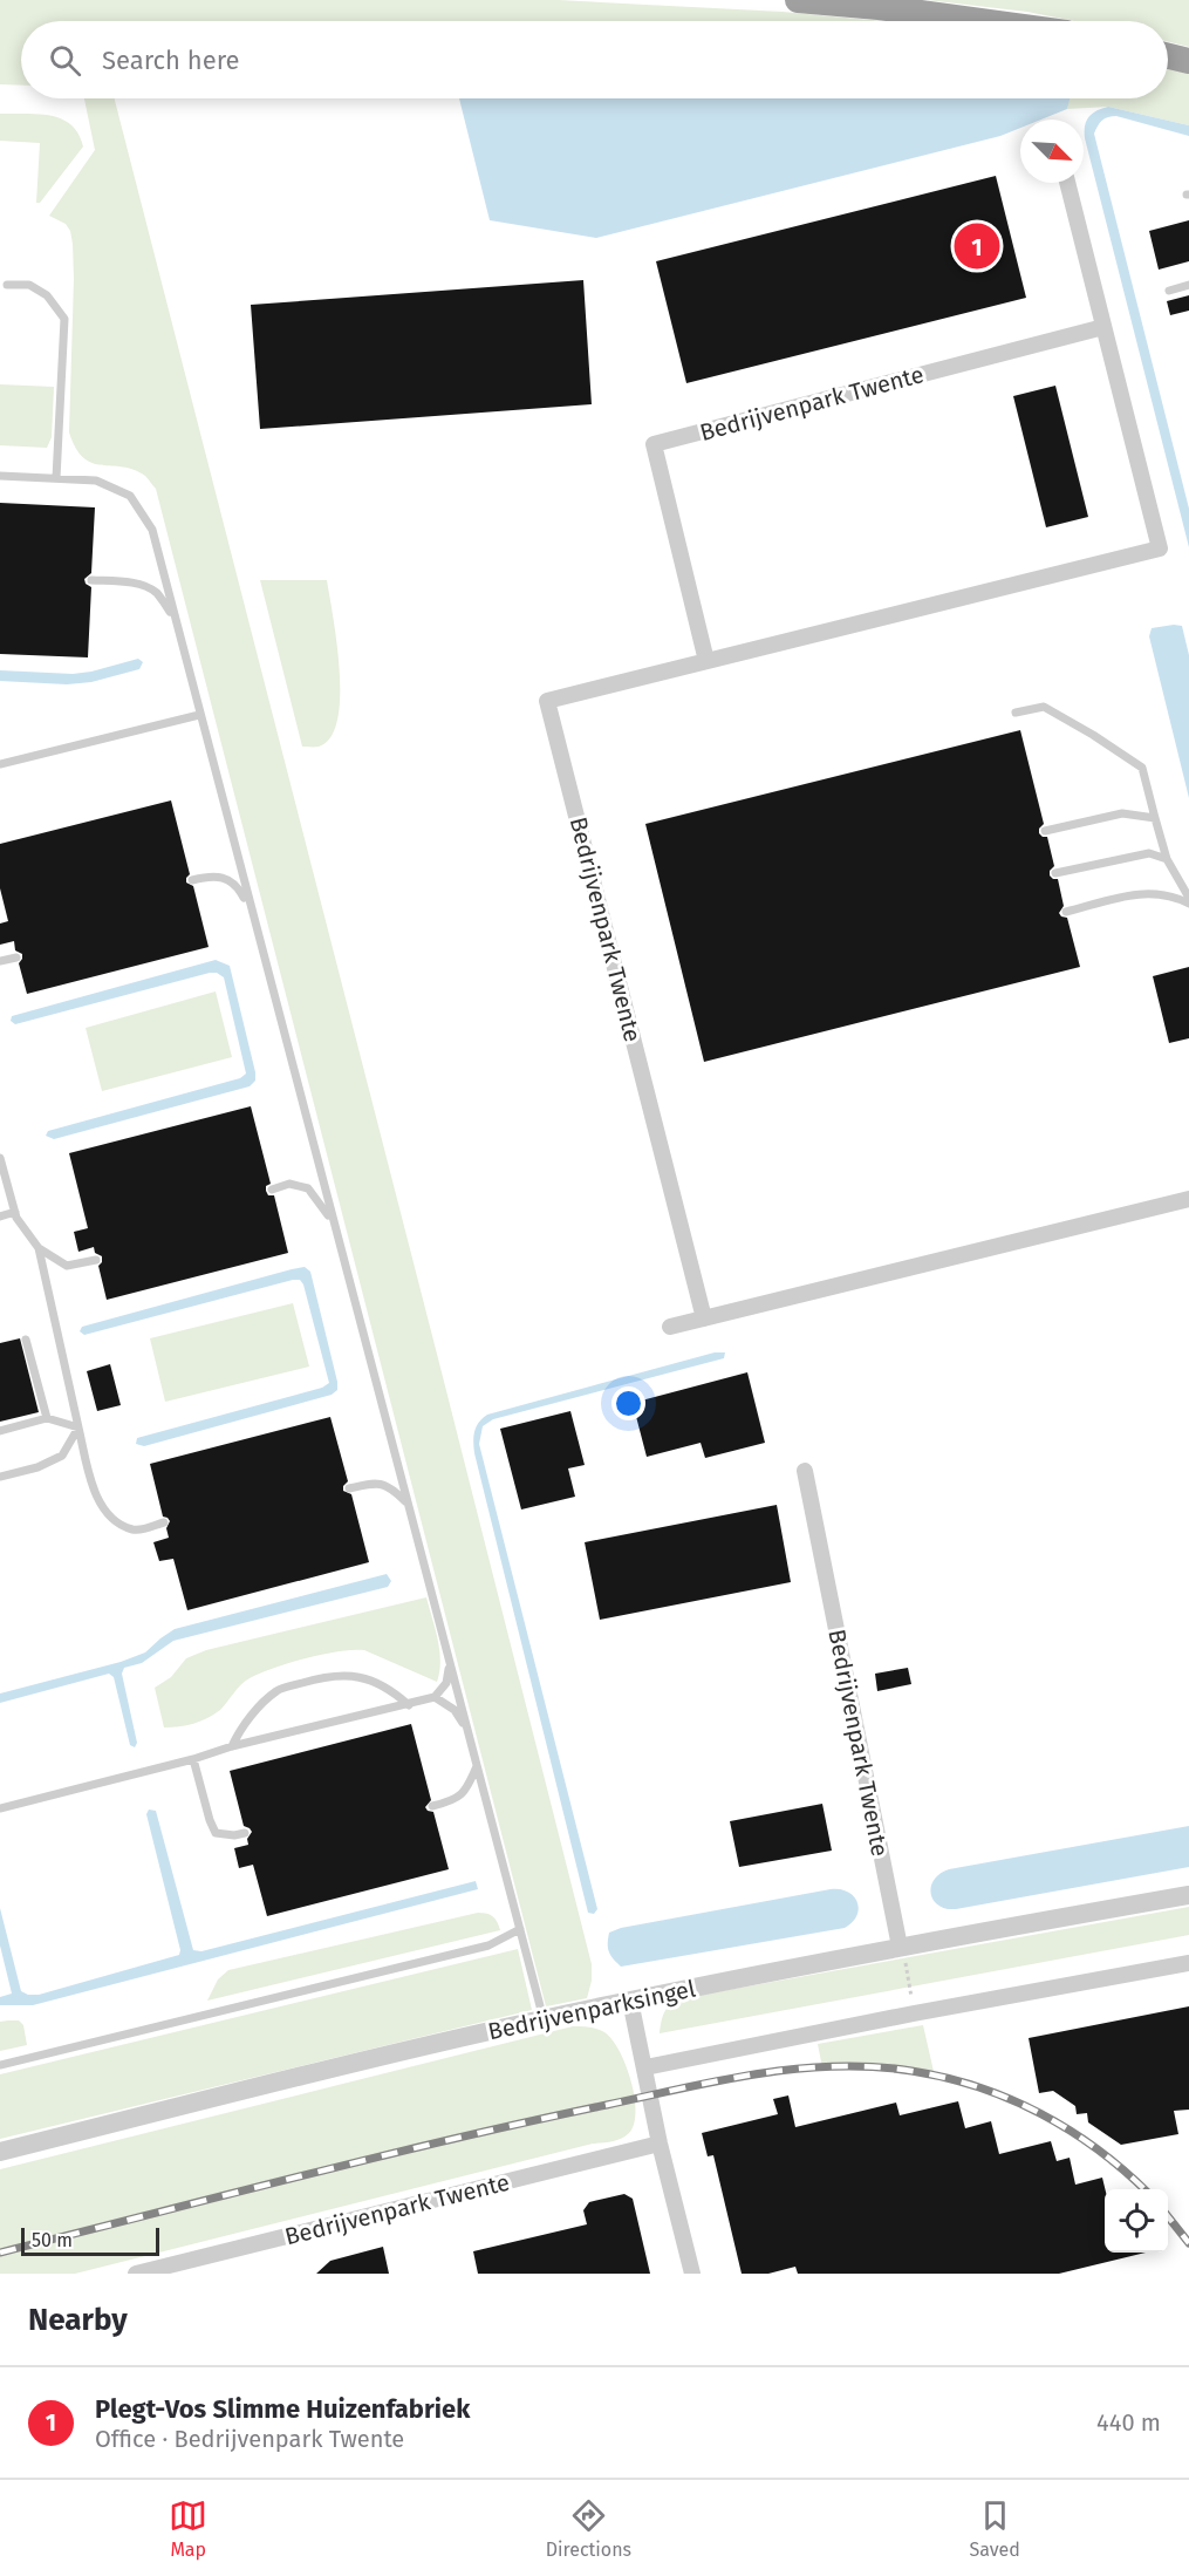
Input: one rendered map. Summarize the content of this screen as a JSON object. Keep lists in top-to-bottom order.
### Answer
{
  "streets": {
    "street": ["Bedrijvenpark Twente", "Bedrijvenparksingel"]
  },
  "crossings": [
    ["Bedrijvenpark Twente", "Bedrijvenparksingel"]
  ],
  "scale_bar": "50 m",
  "north": "bottom right",
  "page": {
    "search": "Search here",
    "pins": "1",
    "scale": "50 m",
    "heading": "Nearby",
    "list": [
      {
        "mark": "1",
        "name": "Plegt-Vos Slimme Huizenfabriek",
        "note": "Office · Bedrijvenpark Twente",
        "value": "440 m"
      }
    ],
    "nav": ["Map", "Directions", "Saved"]
  }
}
